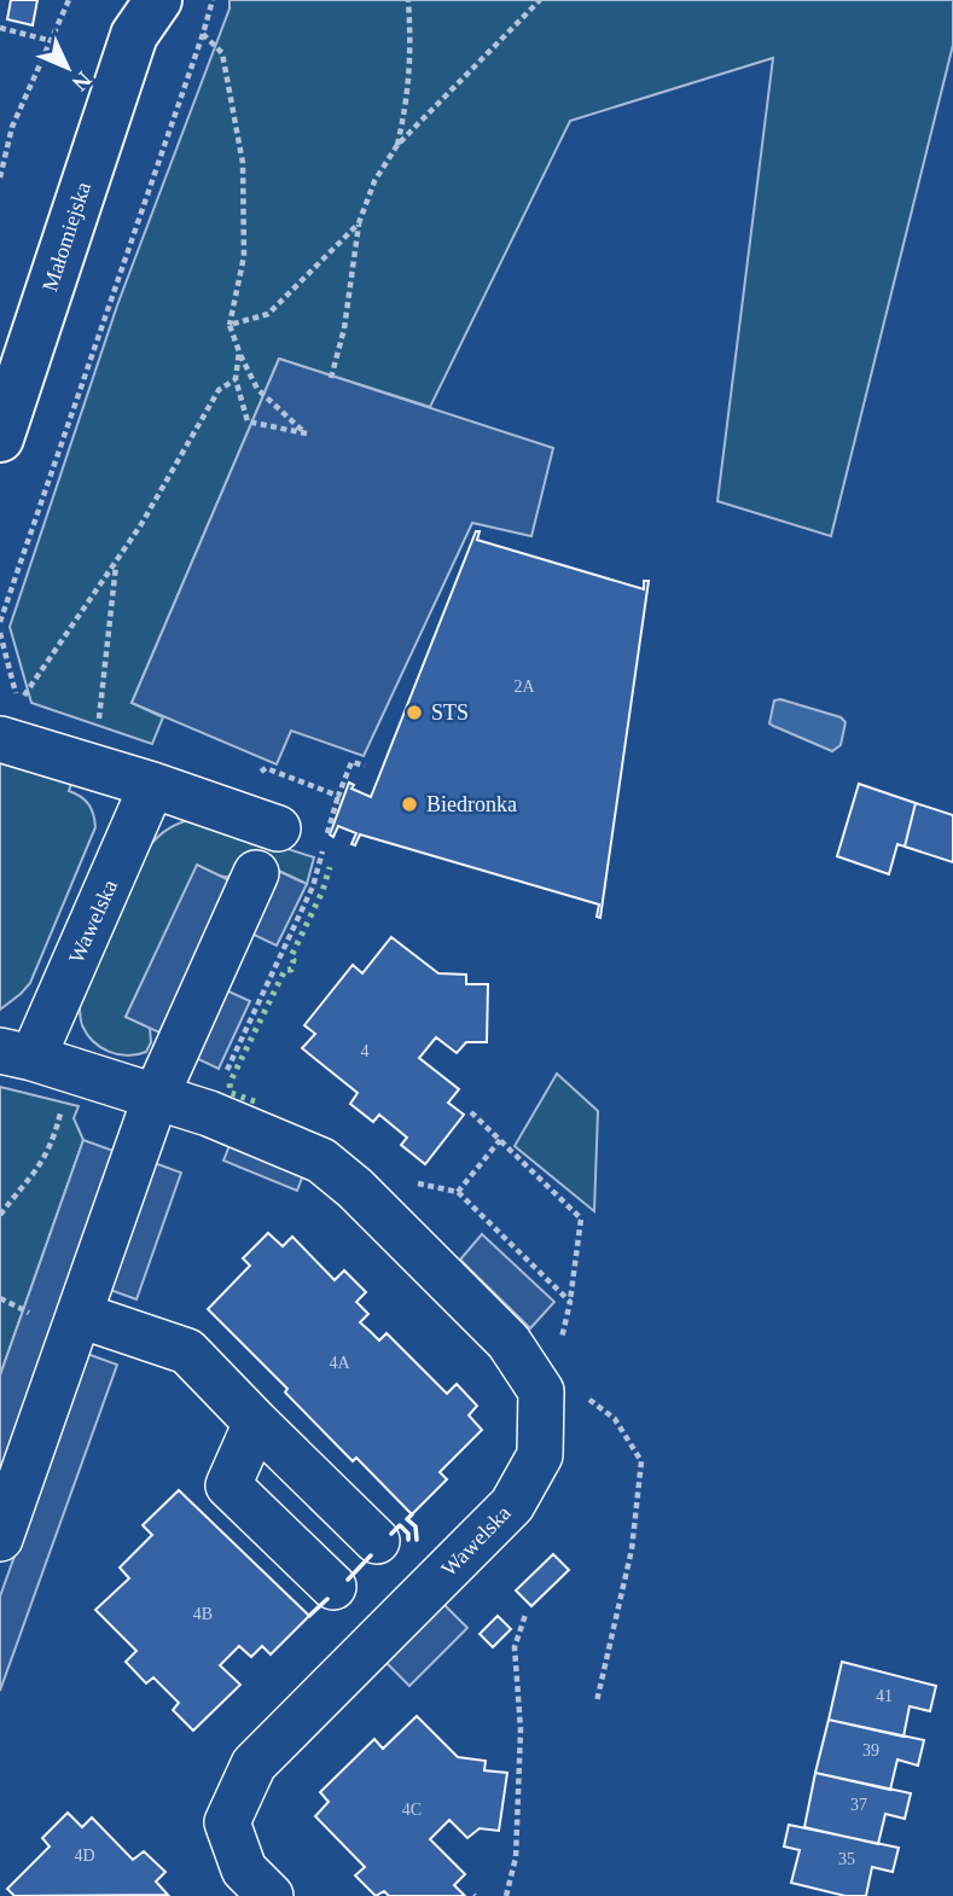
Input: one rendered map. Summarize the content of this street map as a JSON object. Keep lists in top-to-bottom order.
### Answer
{
  "streets": {
    "main road": ["Małomiejska"],
    "street": ["Wawelska"]
  },
  "places": ["STS", "Biedronka"],
  "house_numbers": [
    "2A",
    "4",
    "4A",
    "4B",
    "41",
    "39",
    "37",
    "4C",
    "4D",
    "35"
  ],
  "north": "bottom right"
}
